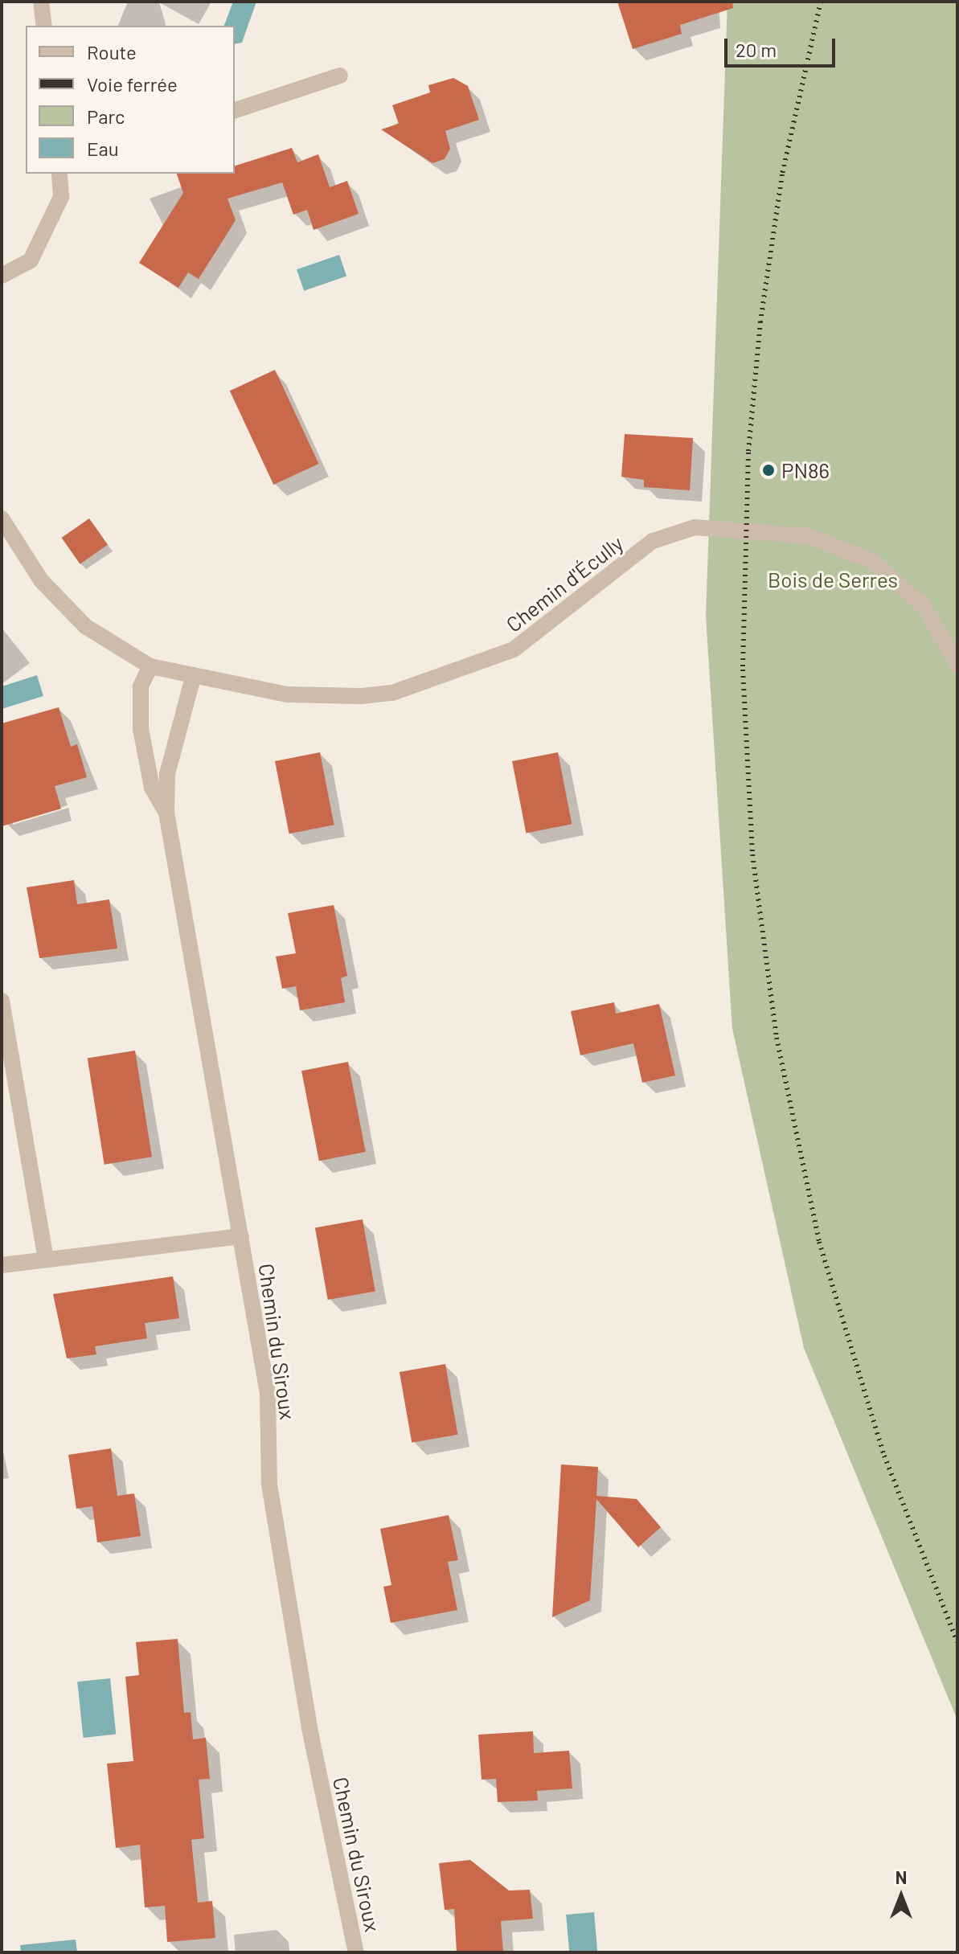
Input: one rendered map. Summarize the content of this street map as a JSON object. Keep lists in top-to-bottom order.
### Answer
{
  "streets": {
    "street": ["Chemin d'Écully", "Chemin du Siroux"]
  },
  "crossings": [
    ["Chemin d'Écully", "Chemin du Siroux"]
  ],
  "parks": ["Bois de Serres"],
  "places": ["PN86"],
  "legend": [
    "Route",
    "Voie ferrée",
    "Parc",
    "Eau"
  ],
  "scale_bar": "20 m",
  "north": "top"
}
